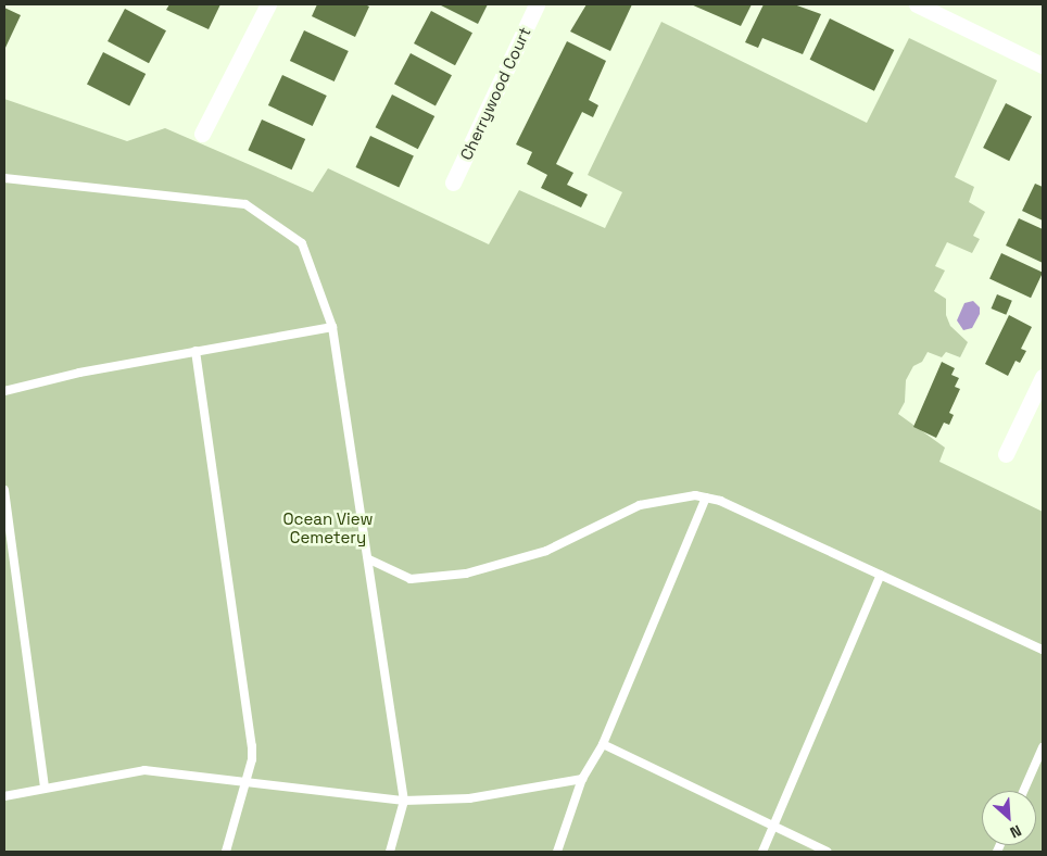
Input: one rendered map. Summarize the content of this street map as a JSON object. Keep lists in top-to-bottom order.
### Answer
{
  "streets": {
    "street": ["Cherrywood Court"]
  },
  "parks": ["Ocean View Cemetery"],
  "north": "bottom right"
}
